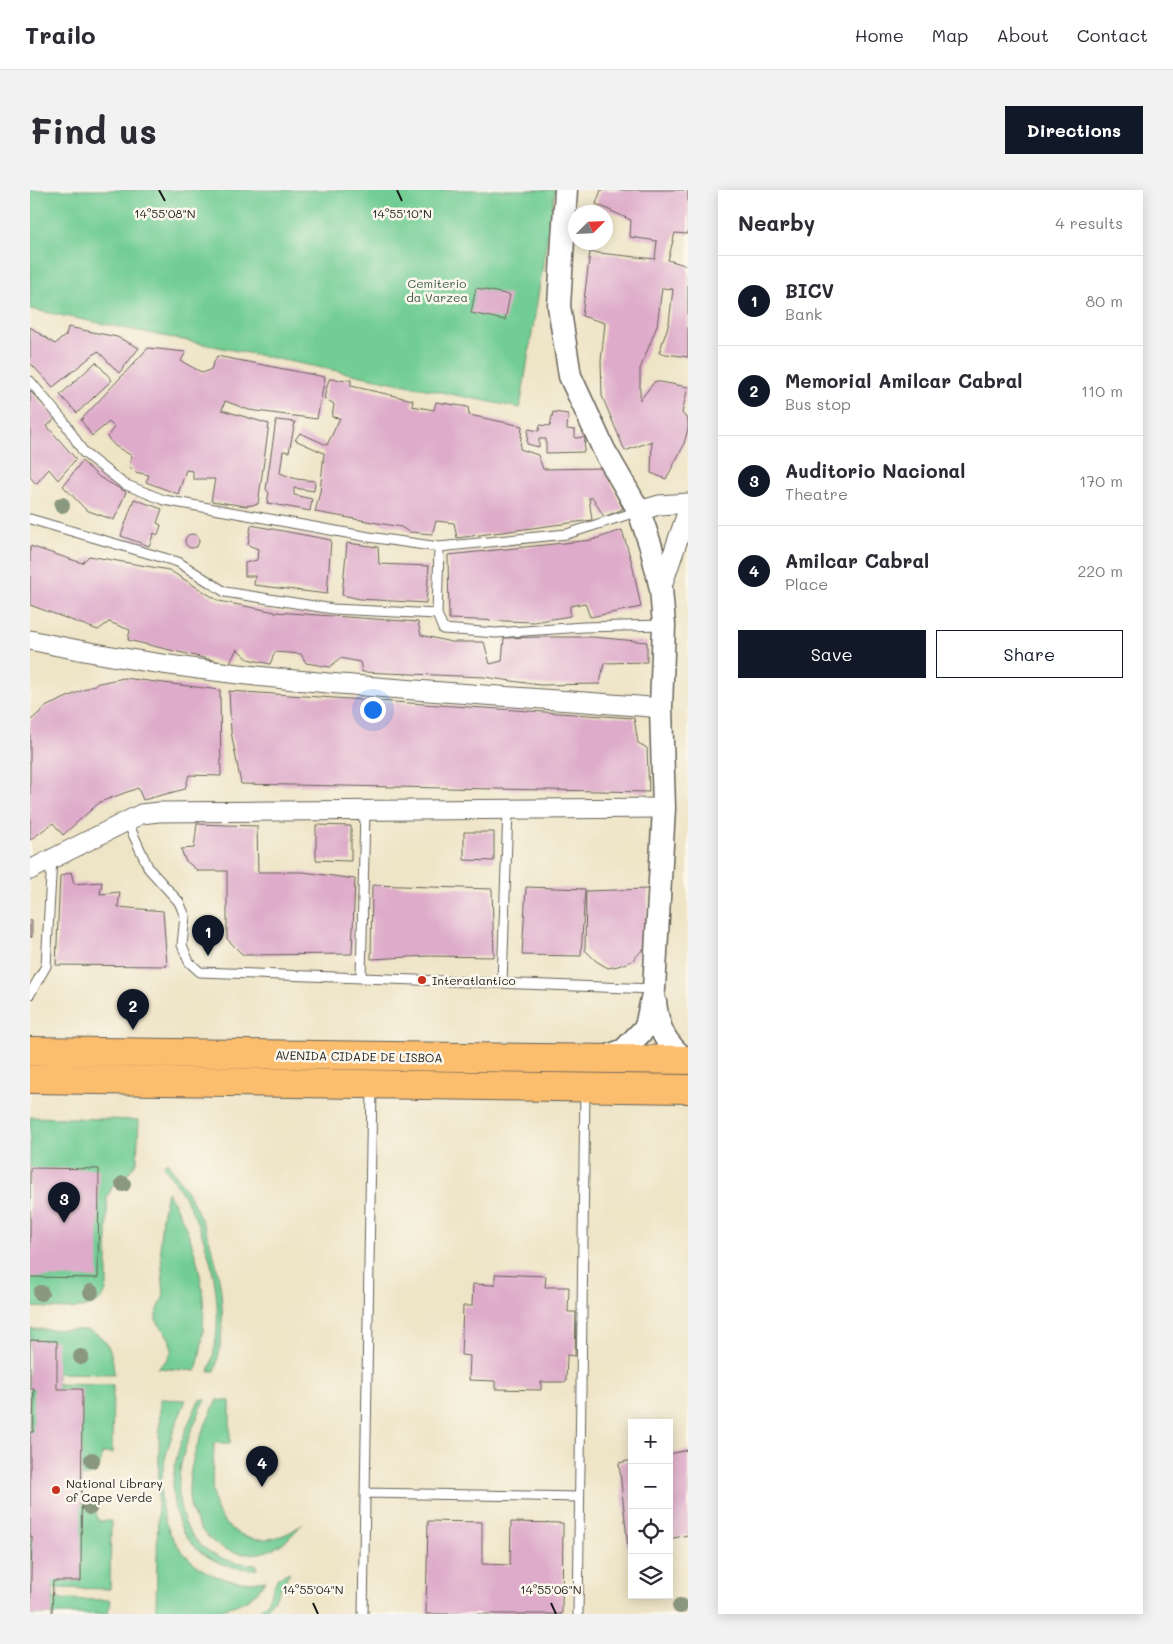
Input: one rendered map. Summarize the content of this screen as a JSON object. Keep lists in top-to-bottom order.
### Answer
{
  "streets": {
    "main road": ["AVENIDA CIDADE DE LISBOA"]
  },
  "parks": ["Cemiterio da Varzea"],
  "places": ["Interatlantico", "National Library of Cape Verde"],
  "north": "top right",
  "page": {
    "header": "Trailo",
    "nav": [
      "Home",
      "Map",
      "About",
      "Contact"
    ],
    "buttons": [
      "Directions",
      ["Save", "Share"]
    ],
    "title": "Find us",
    "heading": ["Nearby", "4 results"],
    "list": [
      {
        "mark": "1",
        "name": "BICV",
        "note": "Bank",
        "value": "80 m"
      },
      {
        "mark": "2",
        "name": "Memorial Amilcar Cabral",
        "note": "Bus stop",
        "value": "110 m"
      },
      {
        "mark": "3",
        "name": "Auditorio Nacional",
        "note": "Theatre",
        "value": "170 m"
      },
      {
        "mark": "4",
        "name": "Amilcar Cabral",
        "note": "Place",
        "value": "220 m"
      }
    ],
    "pins": [
      "1",
      "2",
      "3",
      "4"
    ],
    "map_buttons": ["+", "−"]
  },
  "coordinates": [
    "14°55'08\"N",
    "14°55'10\"N",
    "14°55'04\"N",
    "14°55'06\"N"
  ]
}
